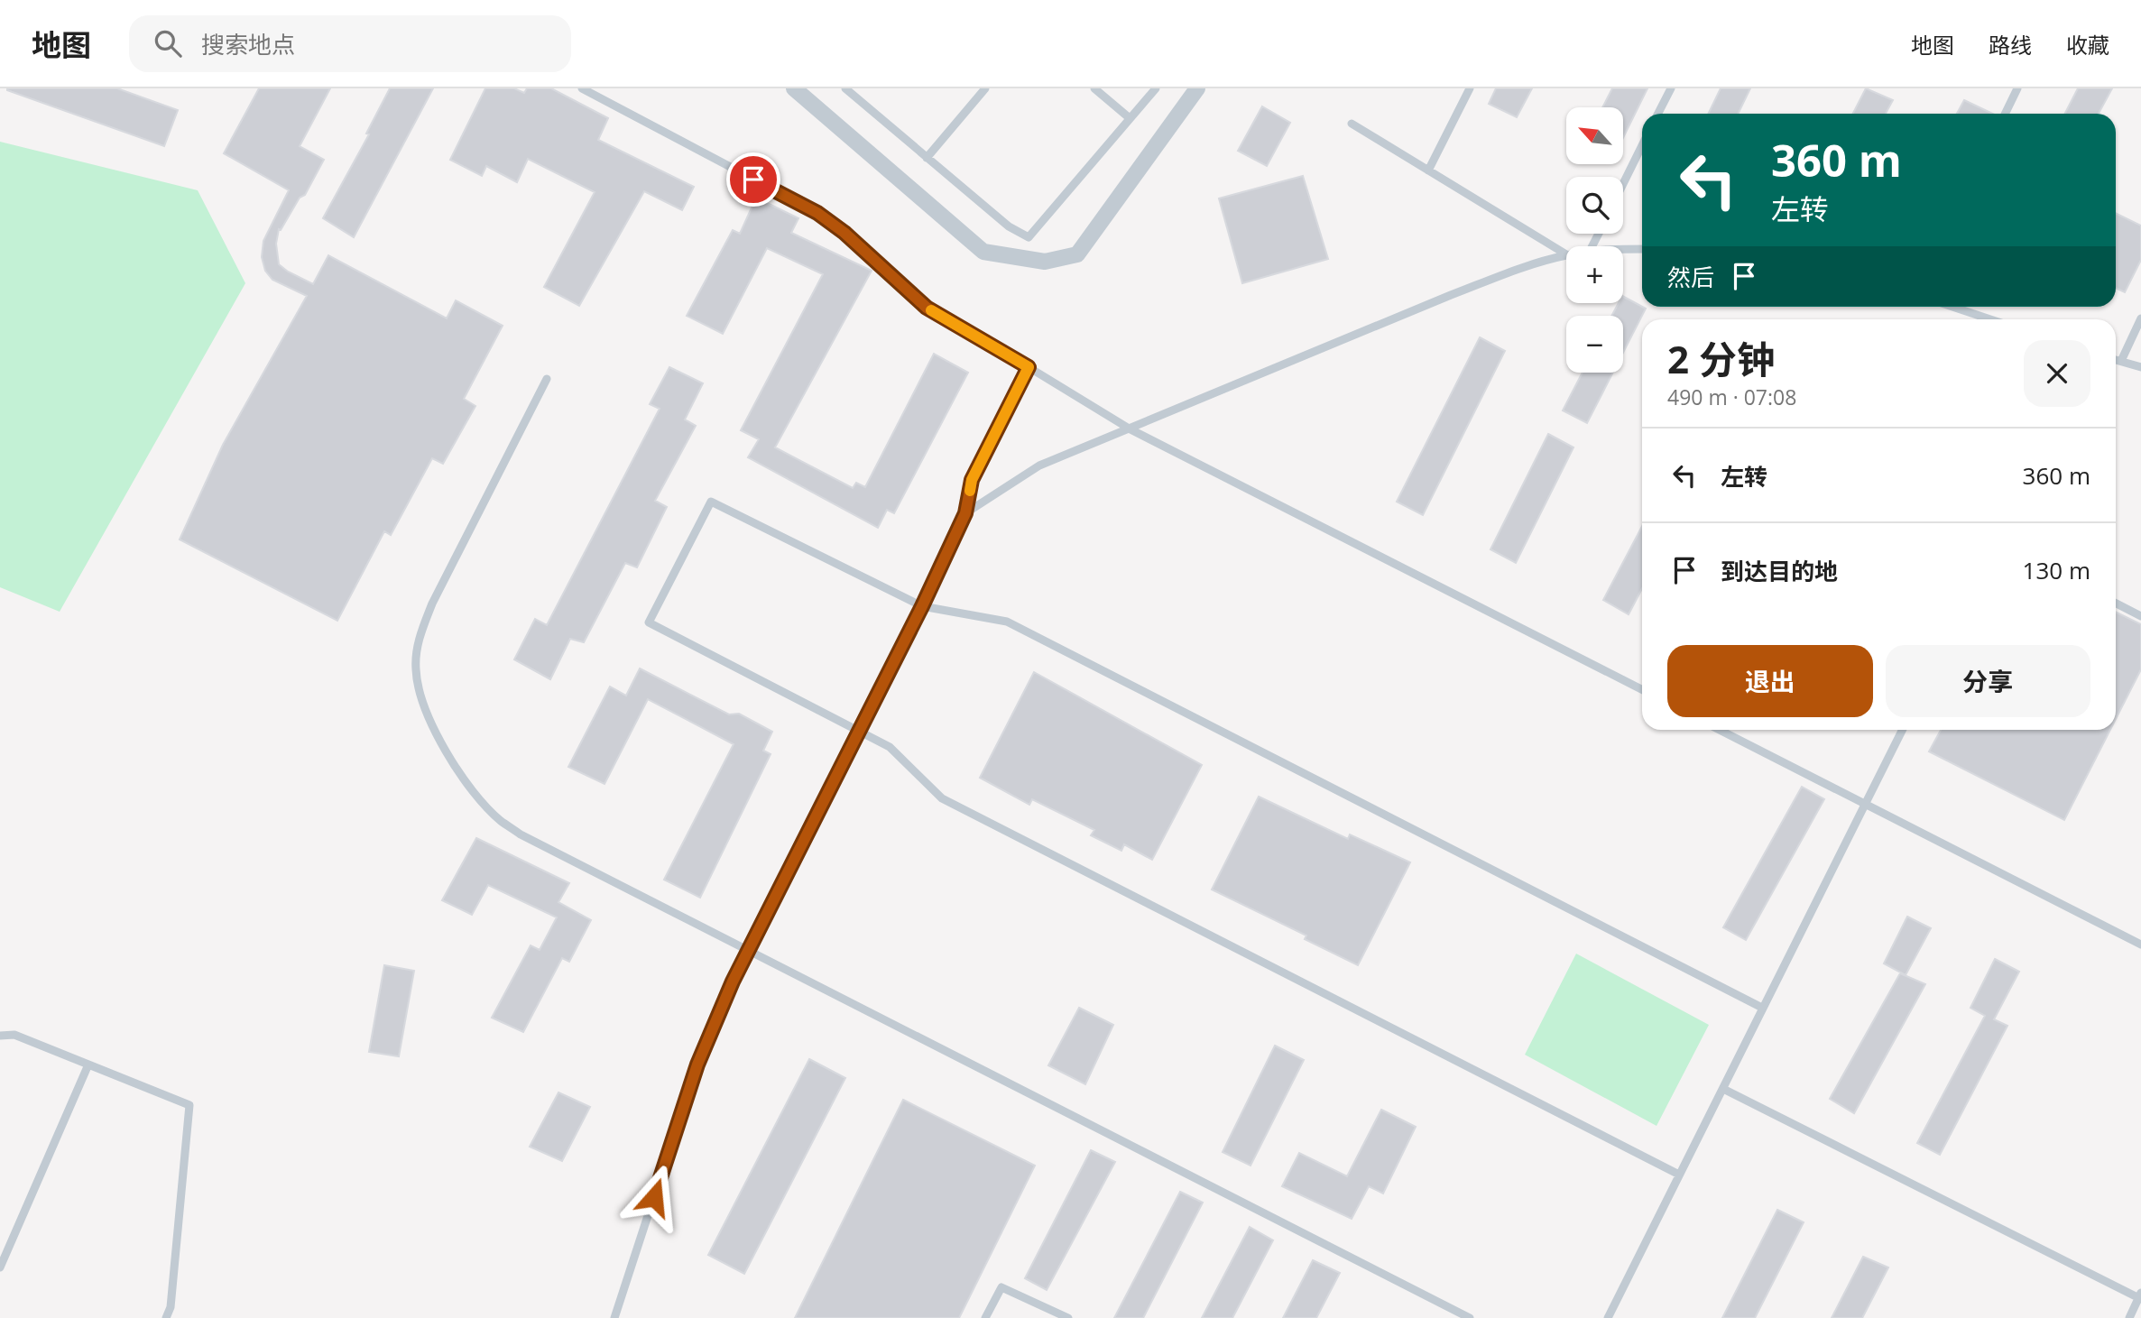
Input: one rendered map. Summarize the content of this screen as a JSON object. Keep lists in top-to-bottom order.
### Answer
{
  "north": "top left",
  "page": {
    "header": "地图",
    "search": "搜索地点",
    "nav": ["地图", "路线", "收藏"],
    "map_buttons": ["+", "−"],
    "turn": ["360 m", "左转"],
    "then": "然后",
    "heading": ["2 分钟", "490 m · 07:08"],
    "list": [
      {
        "name": "左转",
        "value": "360 m"
      },
      {
        "name": "到达目的地",
        "value": "130 m"
      }
    ],
    "buttons": ["退出", "分享"]
  }
}
